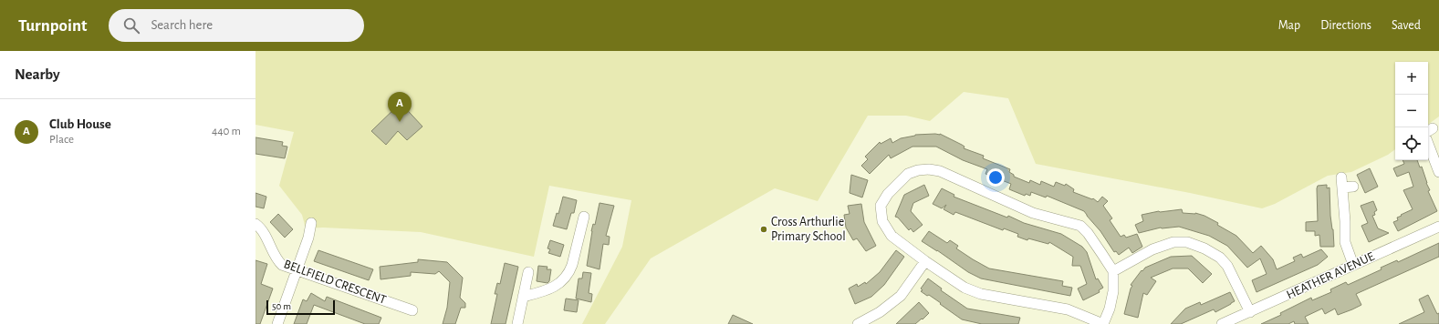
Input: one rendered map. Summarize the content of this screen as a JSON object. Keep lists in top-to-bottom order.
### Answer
{
  "streets": {
    "street": ["HEATHER AVENUE", "BELLFIELD CRESCENT"]
  },
  "places": ["Cross Arthurlie Primary School"],
  "scale_bar": "50 m",
  "page": {
    "header": "Turnpoint",
    "search": "Search here",
    "nav": ["Map", "Directions", "Saved"],
    "heading": "Nearby",
    "map_buttons": ["+", "−"],
    "pins": "A",
    "list": [
      {
        "mark": "A",
        "name": "Club House",
        "note": "Place",
        "value": "440 m"
      }
    ],
    "scale": "50 m"
  }
}
